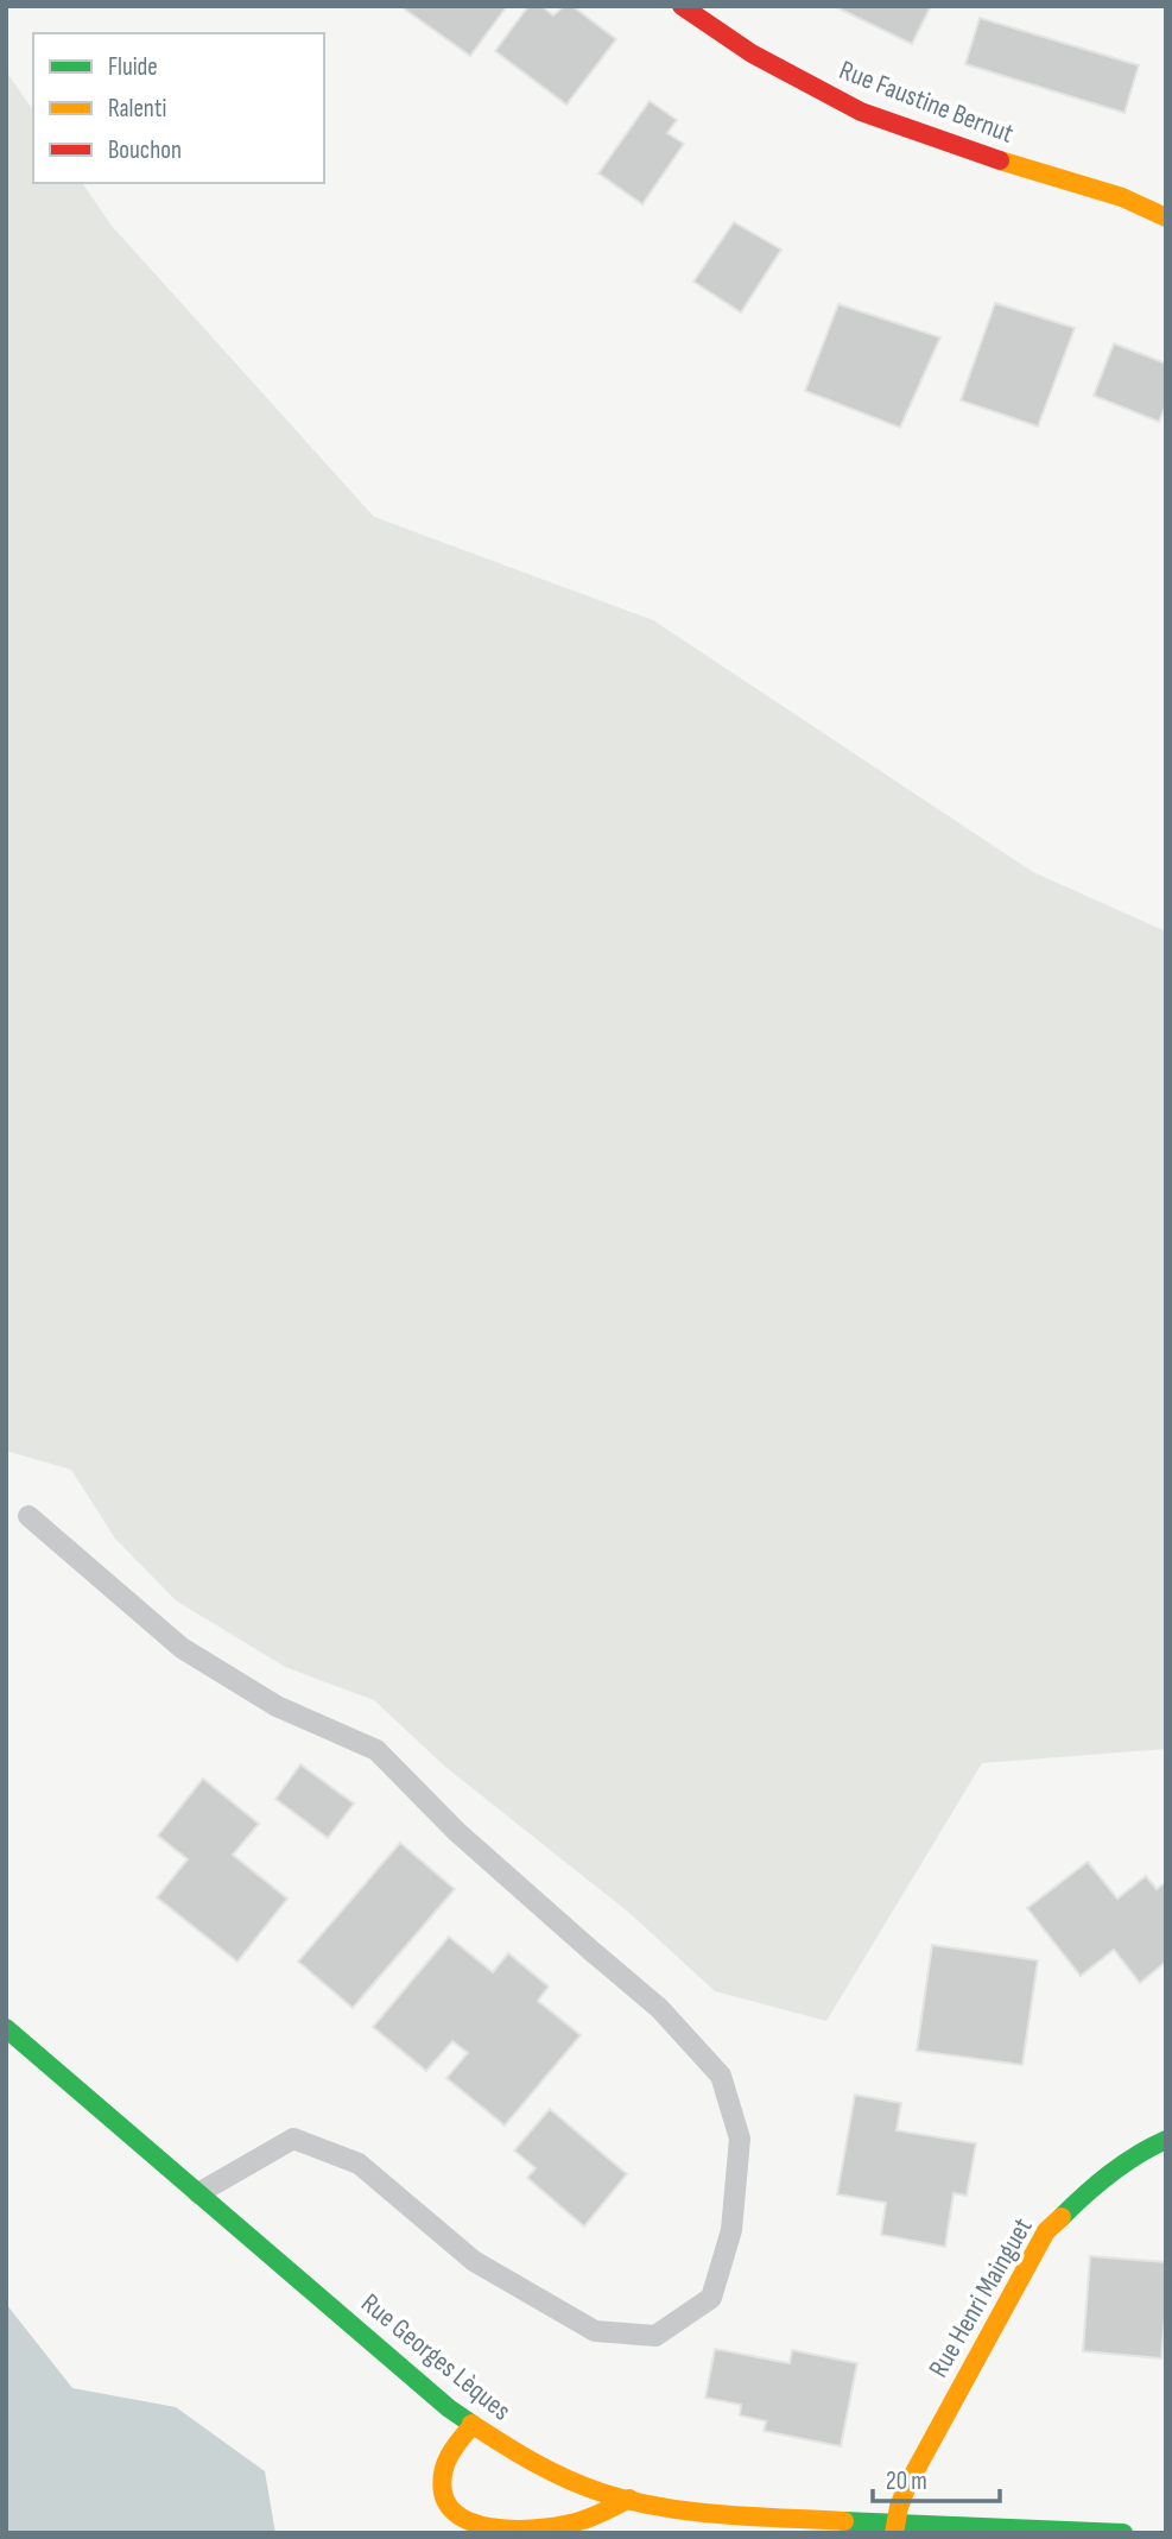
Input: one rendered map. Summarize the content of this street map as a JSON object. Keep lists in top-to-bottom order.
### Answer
{
  "streets": {
    "main road": ["Rue Faustine Bernut", "Rue Henri Mainguet", "Rue Georges Lèques"]
  },
  "crossings": [
    ["Rue Henri Mainguet", "Rue Georges Lèques"]
  ],
  "legend": ["Fluide", "Ralenti", "Bouchon"],
  "scale_bar": "20 m"
}
